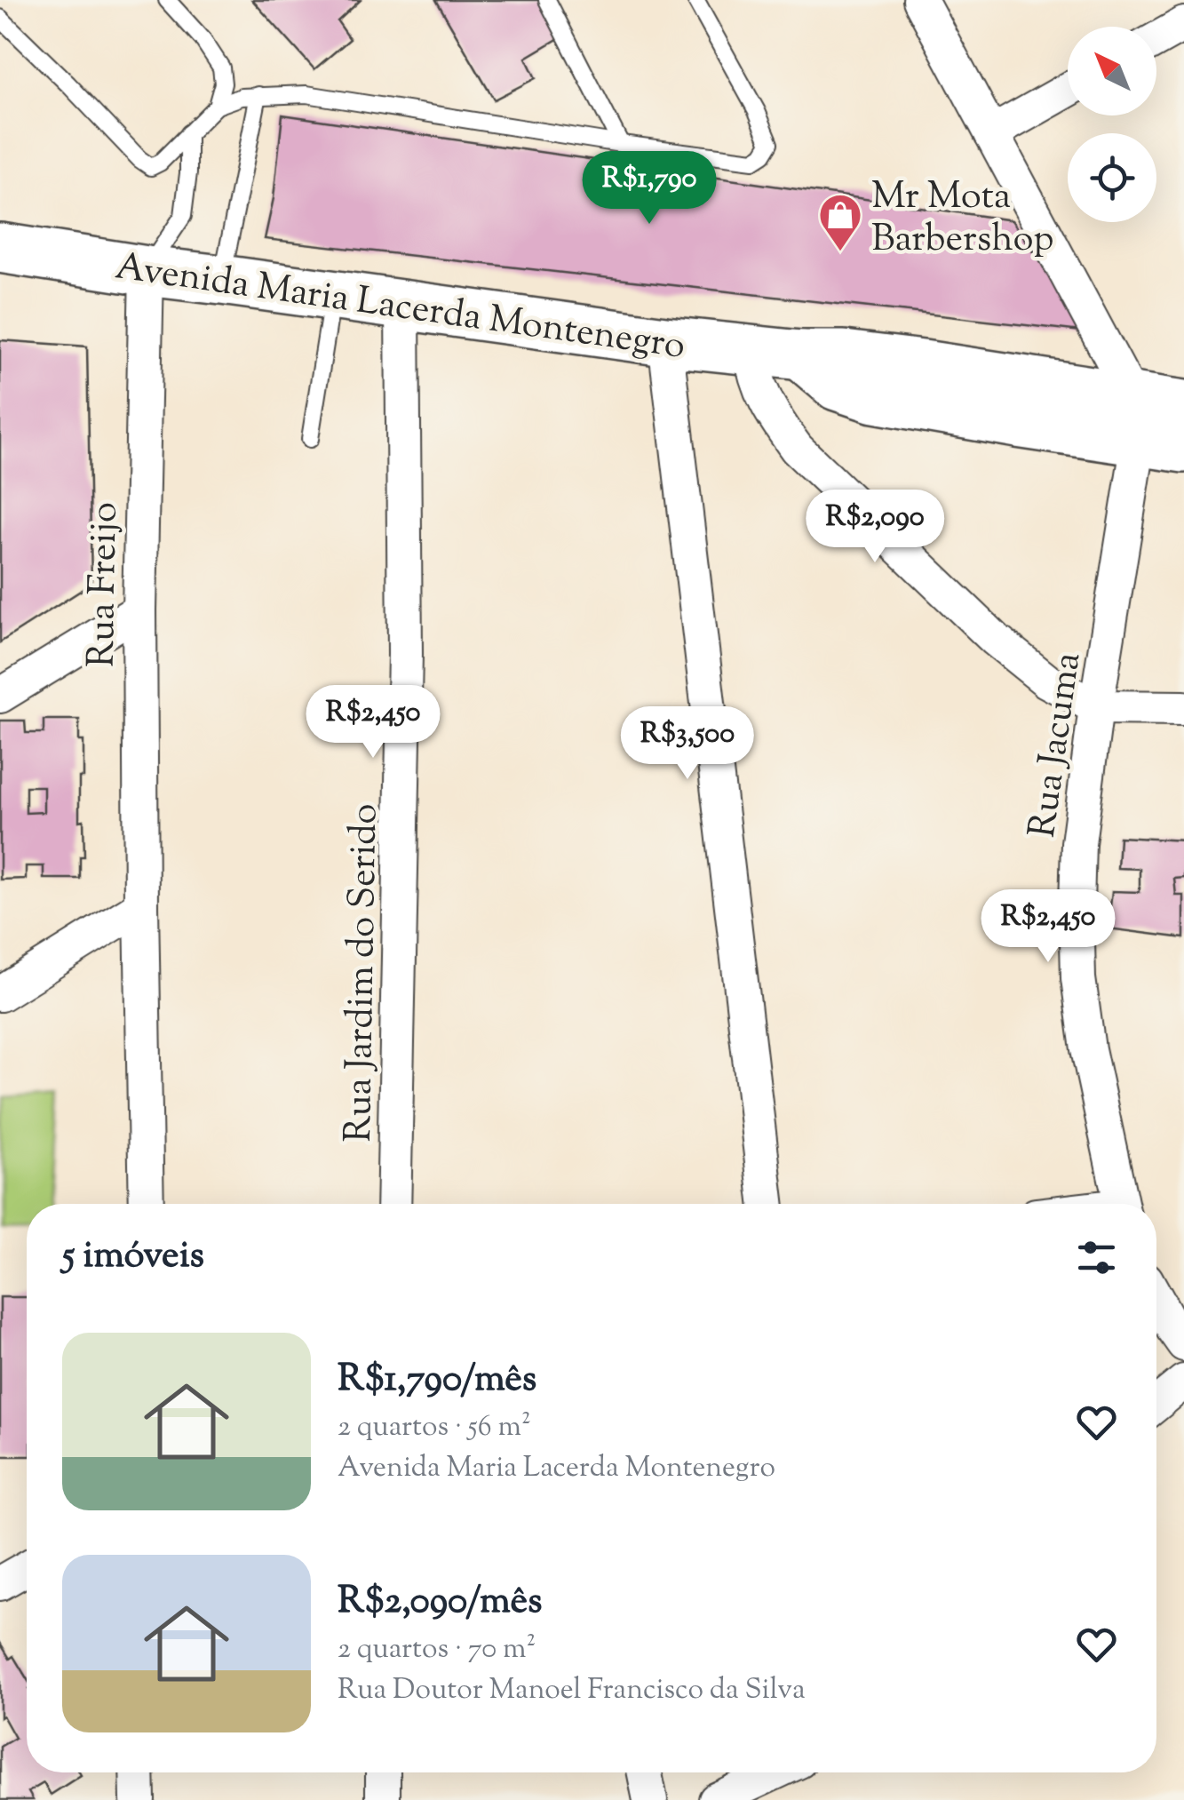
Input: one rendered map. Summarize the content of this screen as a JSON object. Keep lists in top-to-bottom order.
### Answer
{
  "streets": {
    "main road": ["Avenida Maria Lacerda Montenegro"],
    "street": ["Rua Freijo", "Rua Jacuma", "Rua Jardim do Serido"]
  },
  "crossings": [
    ["Avenida Maria Lacerda Montenegro", "Rua Freijo"],
    ["Avenida Maria Lacerda Montenegro", "Rua Jacuma"],
    ["Avenida Maria Lacerda Montenegro", "Rua Jardim do Serido"]
  ],
  "places": {
    "shop": ["Mr Mota Barbershop"]
  },
  "north": "top left",
  "page": {
    "price": [
      "R$1,790",
      "R$2,090",
      "R$2,450",
      "R$3,500",
      "R$2,450"
    ],
    "heading": "5 imóveis",
    "list": [
      {
        "name": "R$1,790/mês",
        "note": "2 quartos · 56 m² · Avenida Maria Lacerda Montenegro"
      },
      {
        "name": "R$2,090/mês",
        "note": "2 quartos · 70 m² · Rua Doutor Manoel Francisco da Silva"
      }
    ]
  }
}
